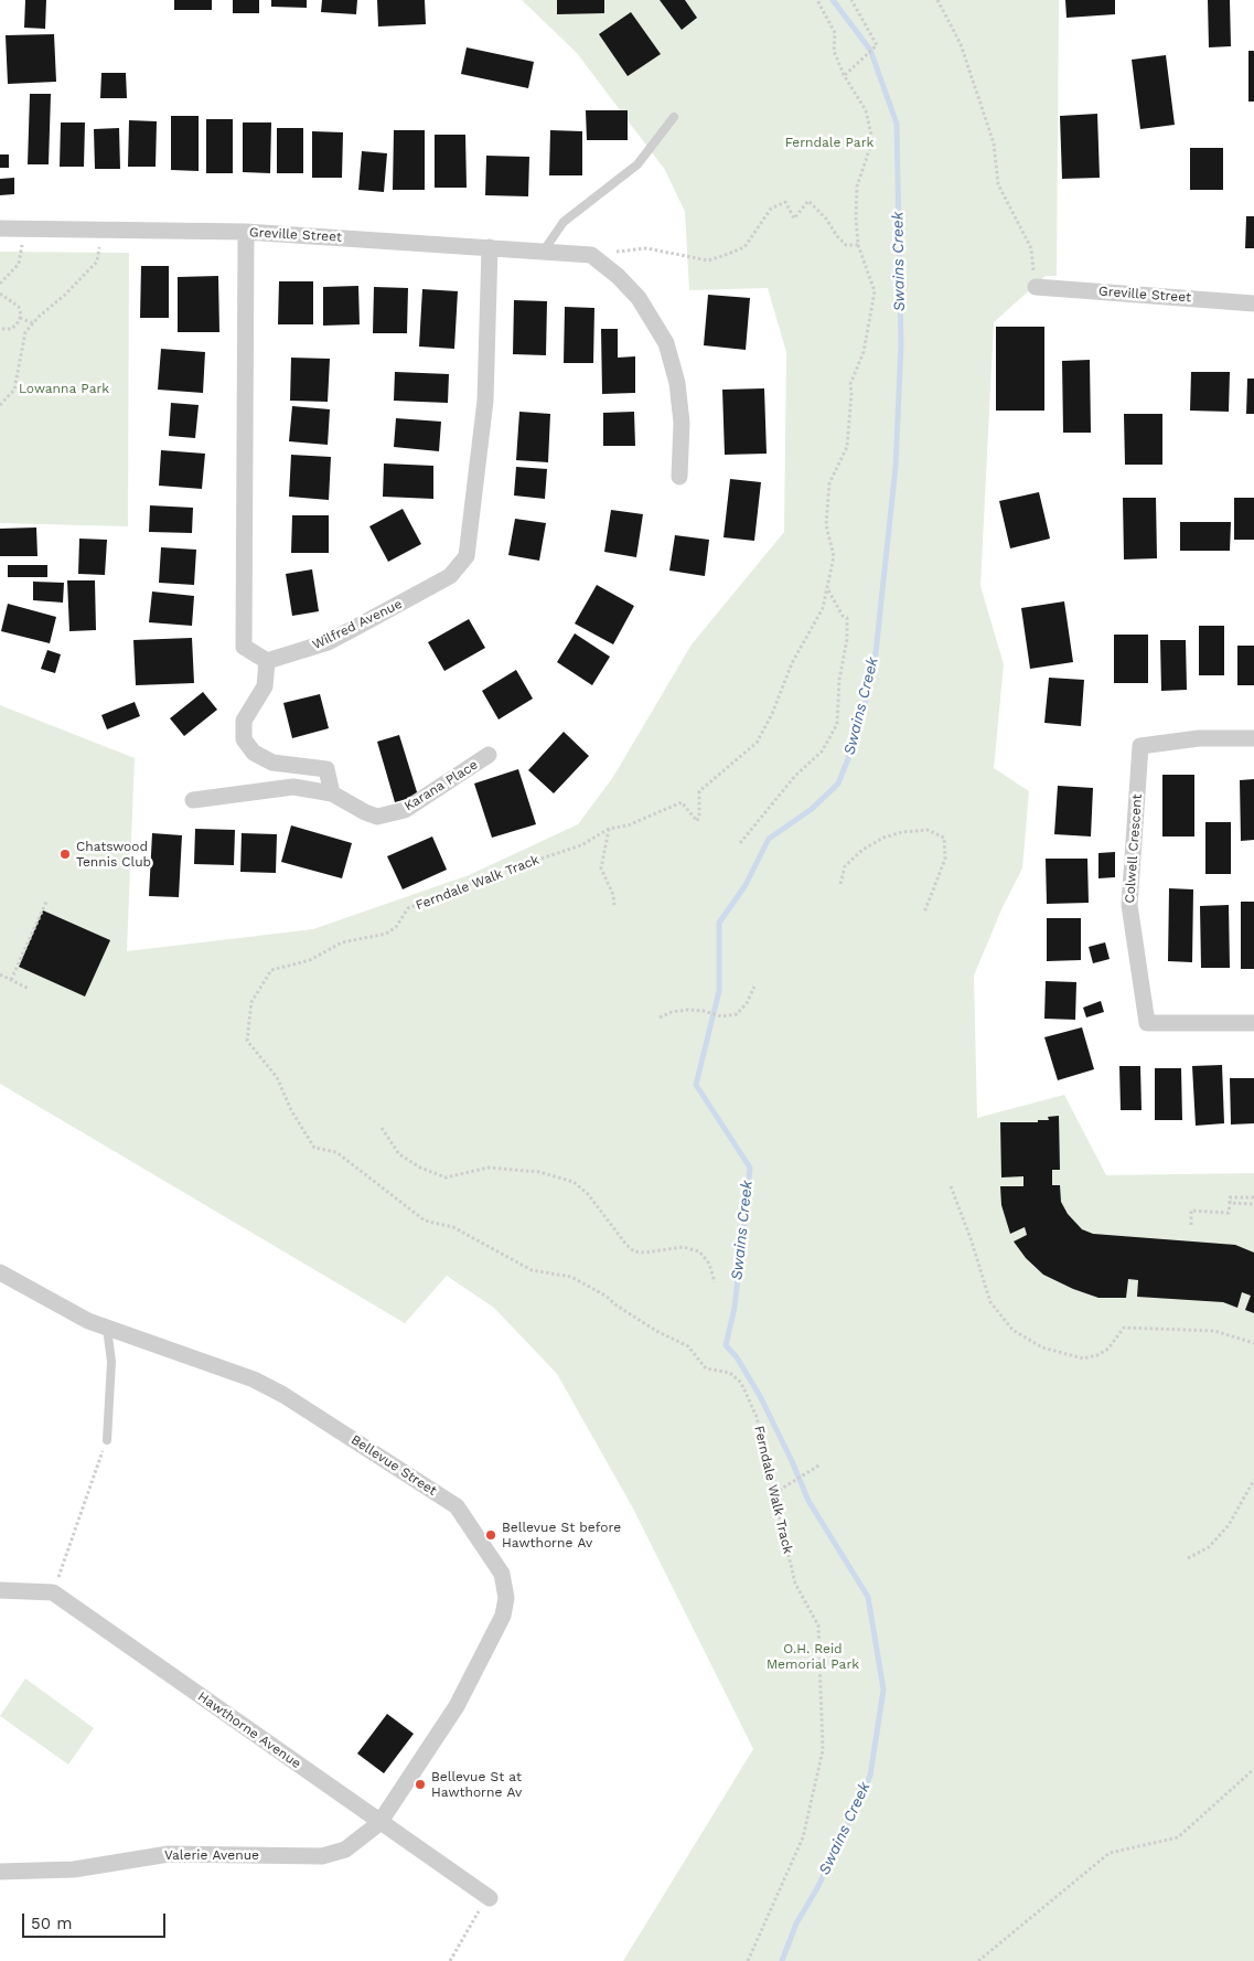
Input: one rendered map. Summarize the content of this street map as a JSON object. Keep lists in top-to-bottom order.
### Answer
{
  "streets": {
    "street": [
      "Greville Street",
      "Wilfred Avenue",
      "Karana Place",
      "Colwell Crescent",
      "Bellevue Street",
      "Hawthorne Avenue",
      "Valerie Avenue"
    ],
    "path": ["Ferndale Walk Track"]
  },
  "crossings": [
    ["Greville Street", "Wilfred Avenue"],
    ["Bellevue Street", "Hawthorne Avenue"],
    ["Bellevue Street", "Valerie Avenue"],
    ["Hawthorne Avenue", "Valerie Avenue"]
  ],
  "water": ["Swains Creek"],
  "parks": ["Ferndale Park", "Lowanna Park", "O.H. Reid Memorial Park"],
  "places": ["Chatswood Tennis Club", "Bellevue St before Hawthorne Av", "Bellevue St at Hawthorne Av"],
  "scale_bar": "50 m"
}
